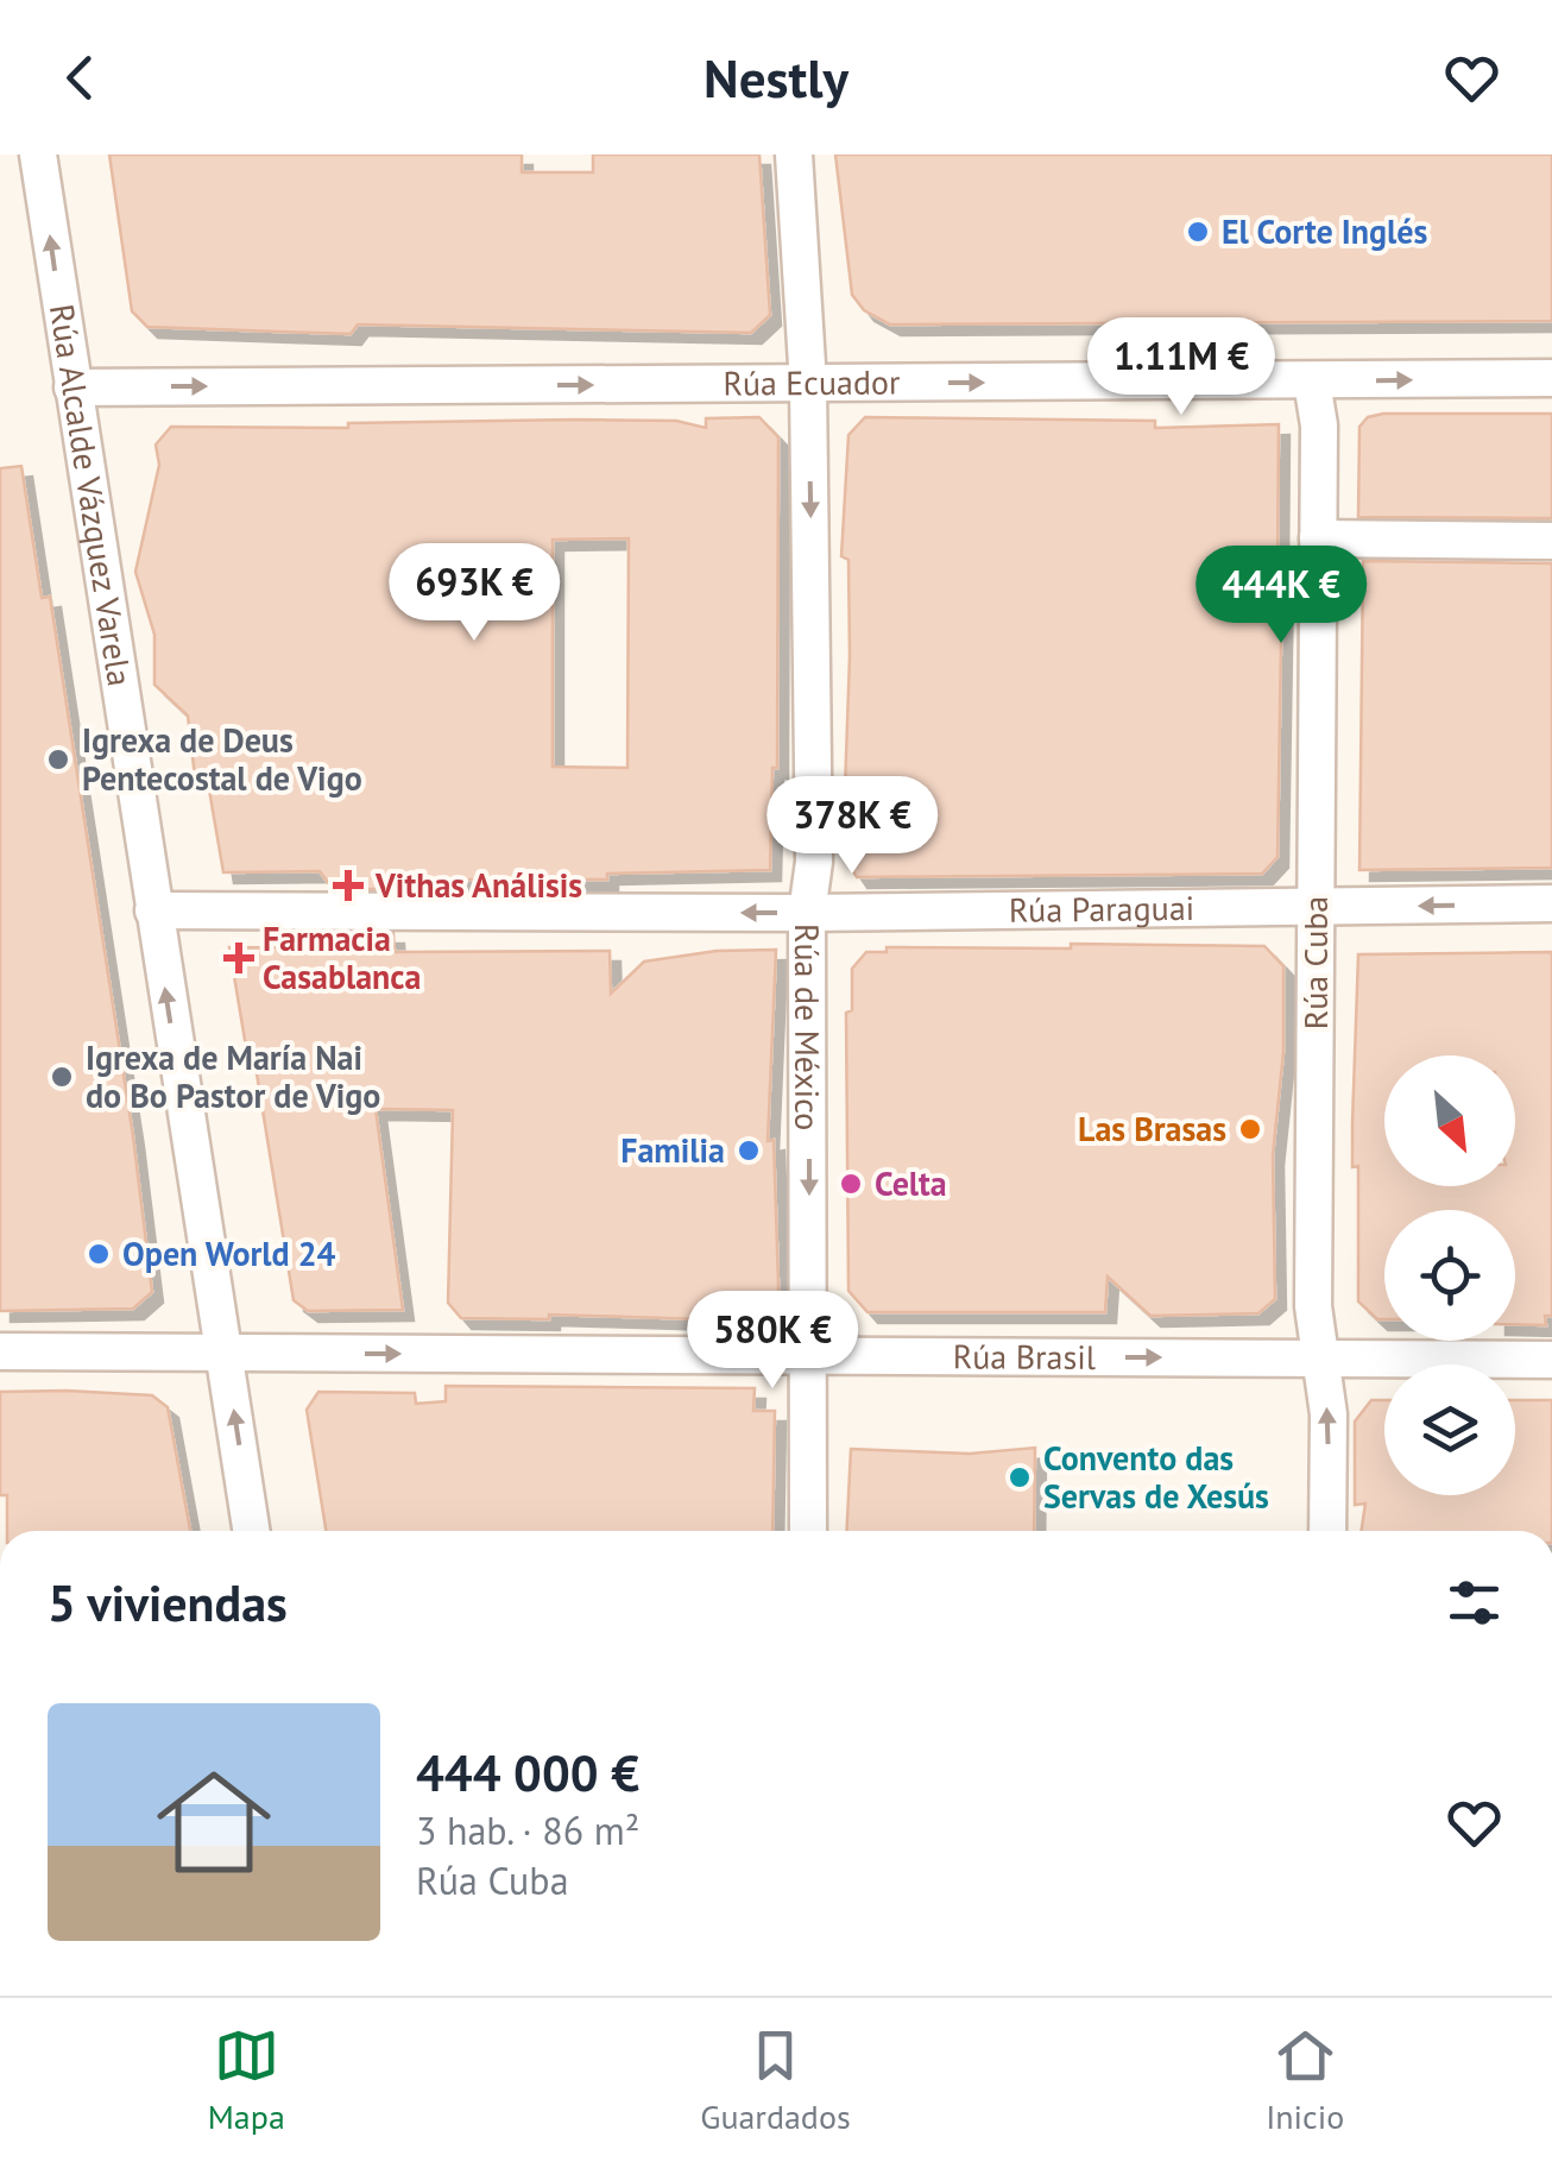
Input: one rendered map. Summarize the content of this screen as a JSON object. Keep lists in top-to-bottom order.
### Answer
{
  "streets": {
    "street": [
      "Rúa Ecuador",
      "Rúa Alcalde Vázquez Varela",
      "Rúa Paraguai",
      "Rúa Cuba",
      "Rúa de México",
      "Rúa Brasil"
    ]
  },
  "crossings": [
    ["Rúa Ecuador", "Rúa Alcalde Vázquez Varela"],
    ["Rúa Ecuador", "Rúa Cuba"],
    ["Rúa Ecuador", "Rúa de México"],
    ["Rúa Alcalde Vázquez Varela", "Rúa Paraguai"],
    ["Rúa Alcalde Vázquez Varela", "Rúa Brasil"],
    ["Rúa Paraguai", "Rúa Cuba"],
    ["Rúa Paraguai", "Rúa de México"],
    ["Rúa Cuba", "Rúa Brasil"],
    ["Rúa de México", "Rúa Brasil"]
  ],
  "one_way": [
    "Rúa Ecuador",
    "Rúa Alcalde Vázquez Varela",
    "Rúa Paraguai",
    "Rúa de México",
    "Rúa Brasil"
  ],
  "places": {
    "other": [
      "El Corte Inglés",
      "Igrexa de Deus Pentecostal de Vigo",
      "Igrexa de María Nai do Bo Pastor de Vigo",
      "Las Brasas",
      "Familia",
      "Celta",
      "Open World 24",
      "Convento das Servas de Xesús"
    ],
    "health": ["Vithas Análisis", "Farmacia Casablanca"]
  },
  "north": "bottom right",
  "page": {
    "header": "Nestly",
    "price": [
      "1.11M €",
      "693K €",
      "444K €",
      "378K €",
      "580K €"
    ],
    "heading": "5 viviendas",
    "list": [
      {
        "name": "444 000 €",
        "note": "3 hab. · 86 m² · Rúa Cuba"
      }
    ],
    "tabs": ["Mapa", "Guardados", "Inicio"]
  }
}
